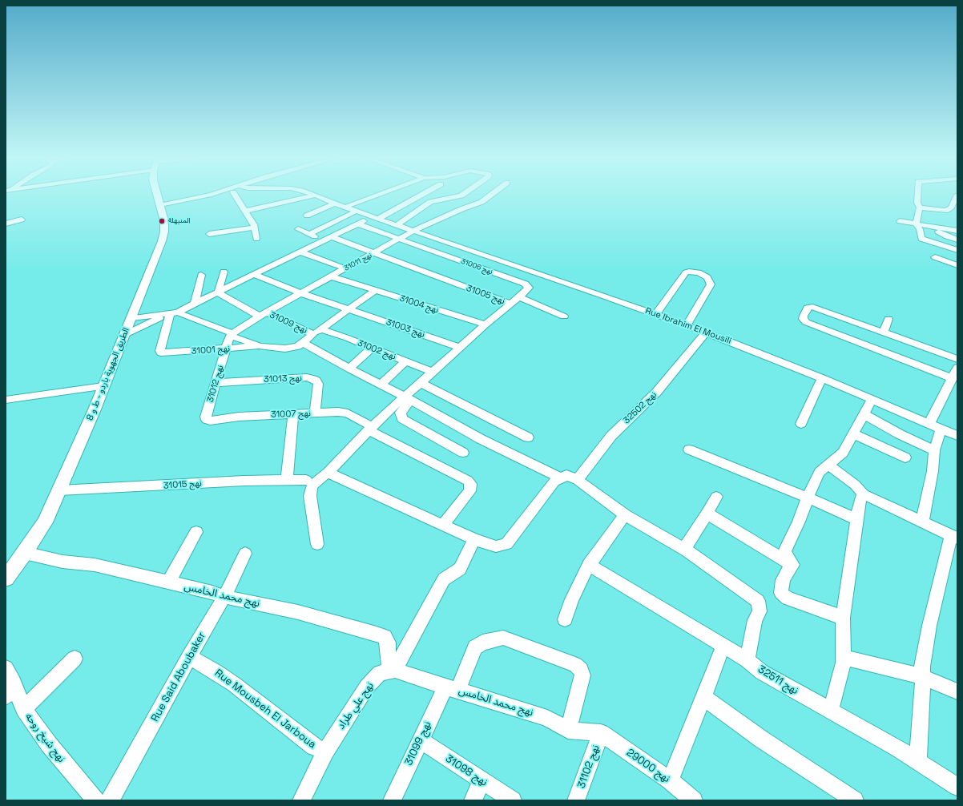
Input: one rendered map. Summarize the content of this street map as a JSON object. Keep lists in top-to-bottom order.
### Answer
{
  "streets": {
    "main road": ["الطريق الجهوية باردو - ط و 8"],
    "street": [
      "نهج 31011",
      "نهج 31006",
      "نهج 31005",
      "نهج 31004",
      "نهج 31009",
      "Rue Ibrahim El Mousili",
      "نهج 31003",
      "نهج 31001",
      "نهج 31002",
      "نهج 31013",
      "نهج 31012",
      "نهج 32502",
      "نهج 31007",
      "نهج 31015",
      "نهج محمد الخامس",
      "Rue Said Aboubaker",
      "نهج 32511",
      "نهج علي طراد",
      "Rue Mousbeh El Jarboua",
      "نهج شيخ روحه",
      "نهج 31099",
      "نهج 29000",
      "نهج 31102",
      "نهج 31098"
    ]
  },
  "crossings": [
    ["نهج 31011", "نهج 31006"],
    ["نهج 31011", "نهج 31005"],
    ["نهج 31011", "نهج 31004"],
    ["نهج 31011", "نهج 31009"],
    ["نهج 31011", "Rue Ibrahim El Mousili"],
    ["نهج 31011", "نهج 31003"],
    ["نهج 31006", "نهج 31005"],
    ["نهج 31005", "نهج 31004"],
    ["نهج 31005", "نهج 31003"],
    ["نهج 31009", "نهج 31003"],
    ["نهج 31009", "نهج 31001"],
    ["نهج 31009", "نهج 31002"],
    ["Rue Ibrahim El Mousili", "نهج 32502"],
    ["نهج 31001", "نهج 31012"],
    ["الطريق الجهوية باردو - ط و 8", "نهج 31015"],
    ["الطريق الجهوية باردو - ط و 8", "نهج محمد الخامس"],
    ["نهج 31013", "نهج 31012"],
    ["نهج 31013", "نهج 31007"],
    ["نهج 31012", "نهج 31007"],
    ["نهج محمد الخامس", "Rue Said Aboubaker"],
    ["نهج محمد الخامس", "نهج علي طراد"],
    ["نهج محمد الخامس", "نهج 31099"],
    ["Rue Said Aboubaker", "Rue Mousbeh El Jarboua"],
    ["نهج علي طراد", "Rue Mousbeh El Jarboua"],
    ["نهج 31099", "نهج 31098"],
    ["نهج 29000", "نهج 31102"]
  ],
  "places": ["المنيهلة"]
}
